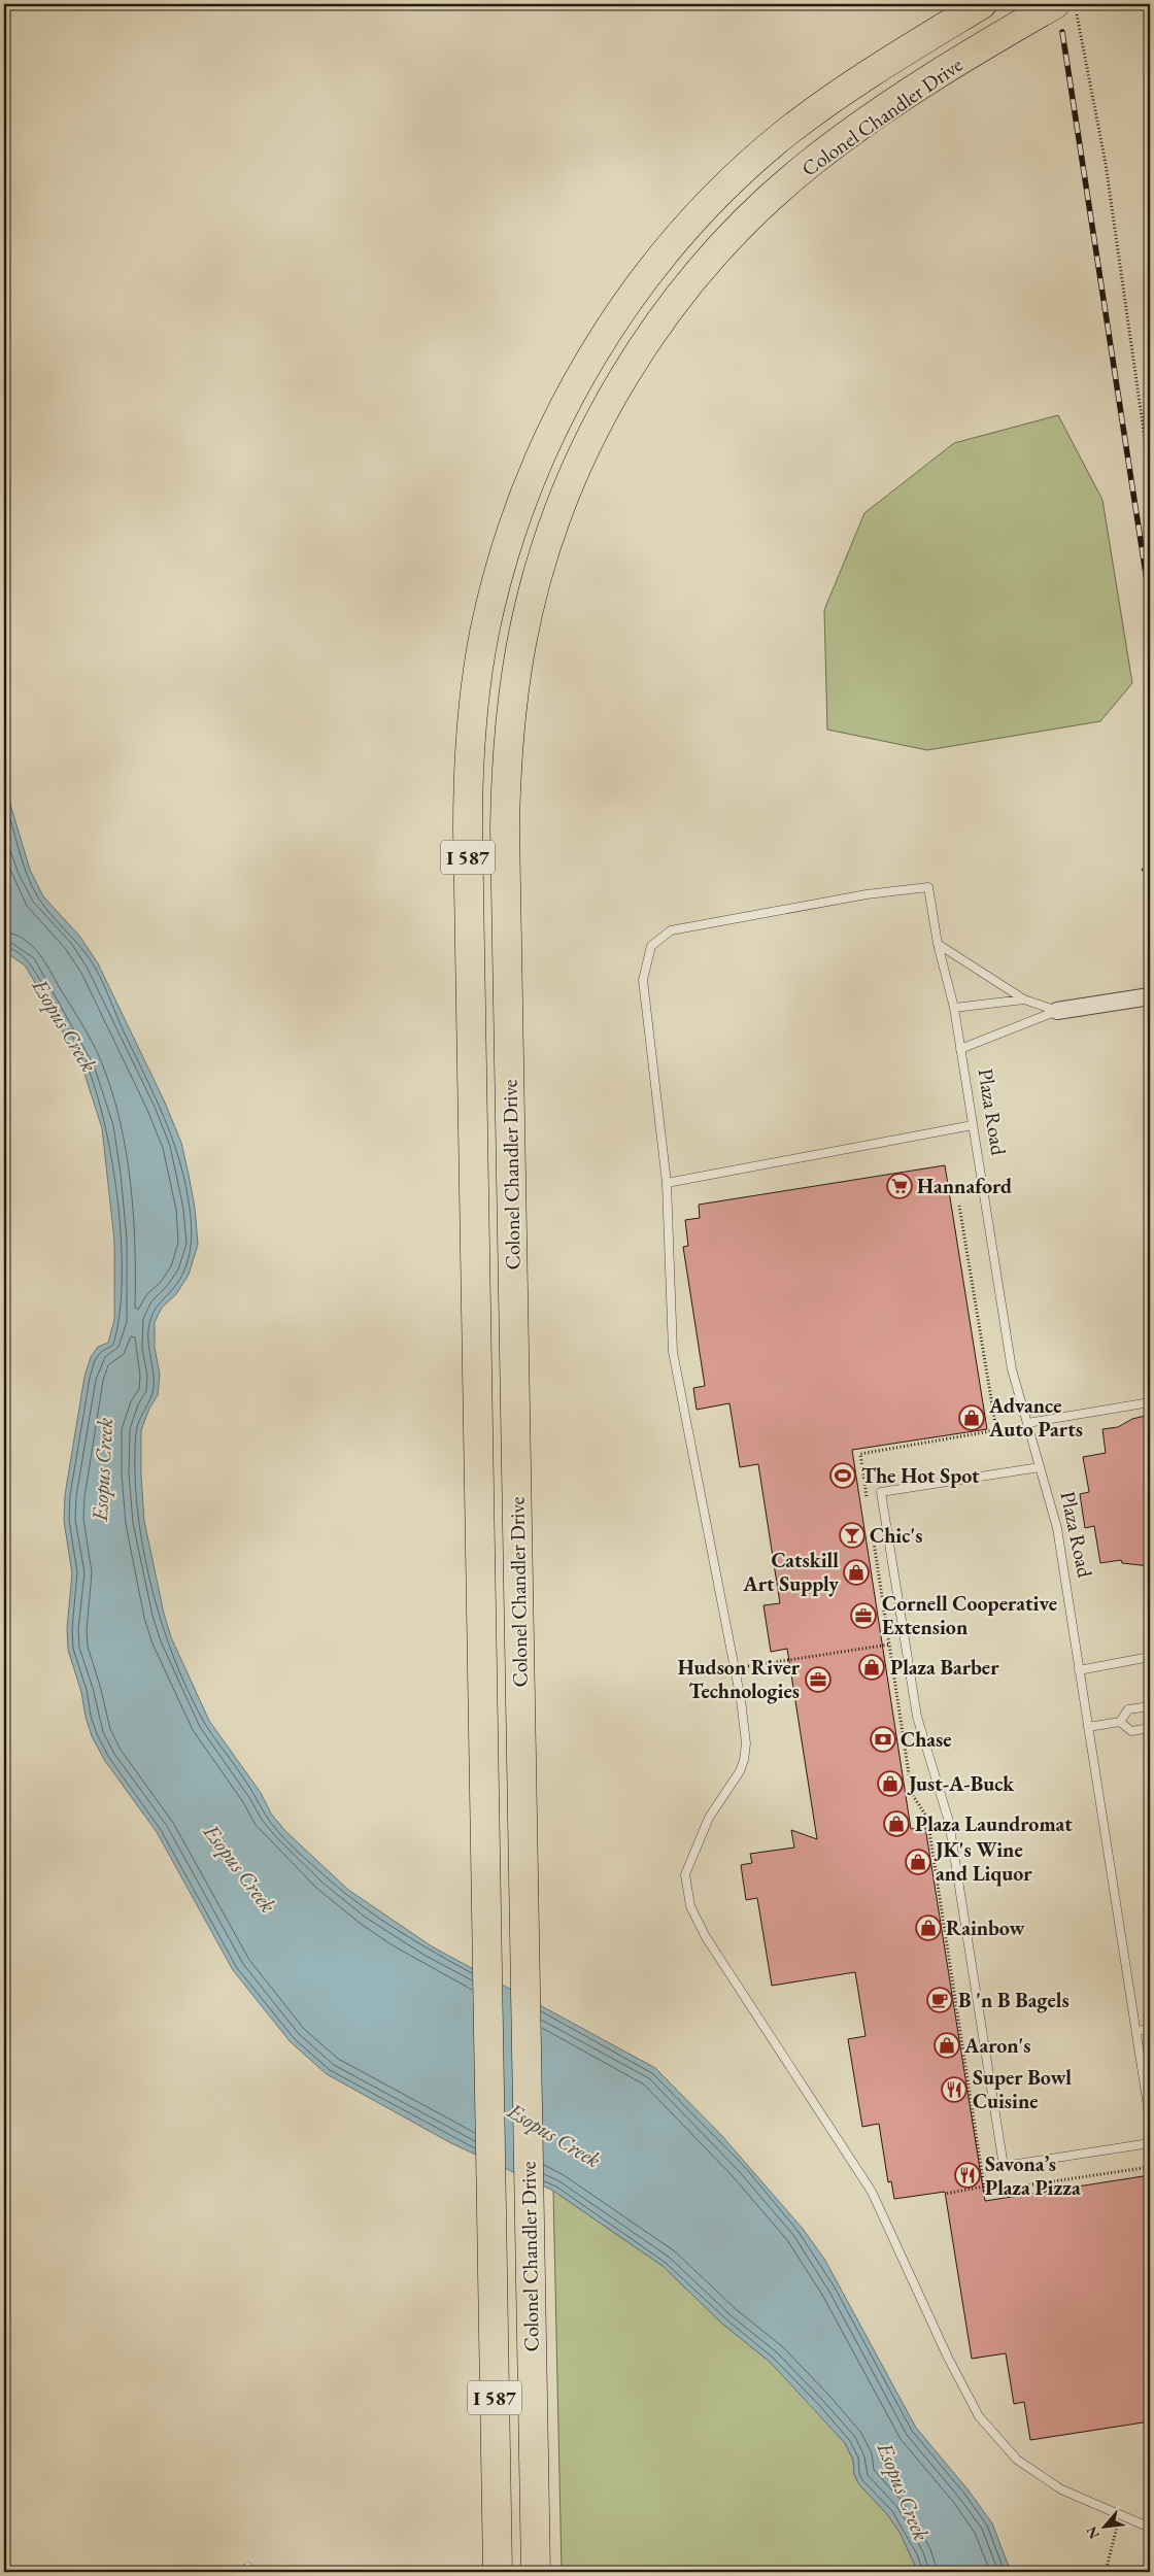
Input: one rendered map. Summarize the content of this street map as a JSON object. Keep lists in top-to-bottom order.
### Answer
{
  "streets": {
    "highway": ["Colonel Chandler Drive", "I 587"],
    "street": ["Plaza Road"]
  },
  "water": ["Esopus Creek"],
  "places": {
    "supermarket": ["Hannaford"],
    "shop": [
      "Advance Auto Parts",
      "Catskill Art Supply",
      "Plaza Barber",
      "Just-A-Buck",
      "Plaza Laundromat",
      "JK's Wine and Liquor",
      "Rainbow",
      "Aaron's"
    ],
    "sports": ["The Hot Spot"],
    "bar": ["Chic's"],
    "office": ["Cornell Cooperative Extension", "Hudson River Technologies"],
    "bank": ["Chase"],
    "cafe": ["B 'n B Bagels"],
    "restaurant": ["Super Bowl Cuisine", "Savona’s Plaza Pizza"]
  },
  "north": "bottom left"
}
